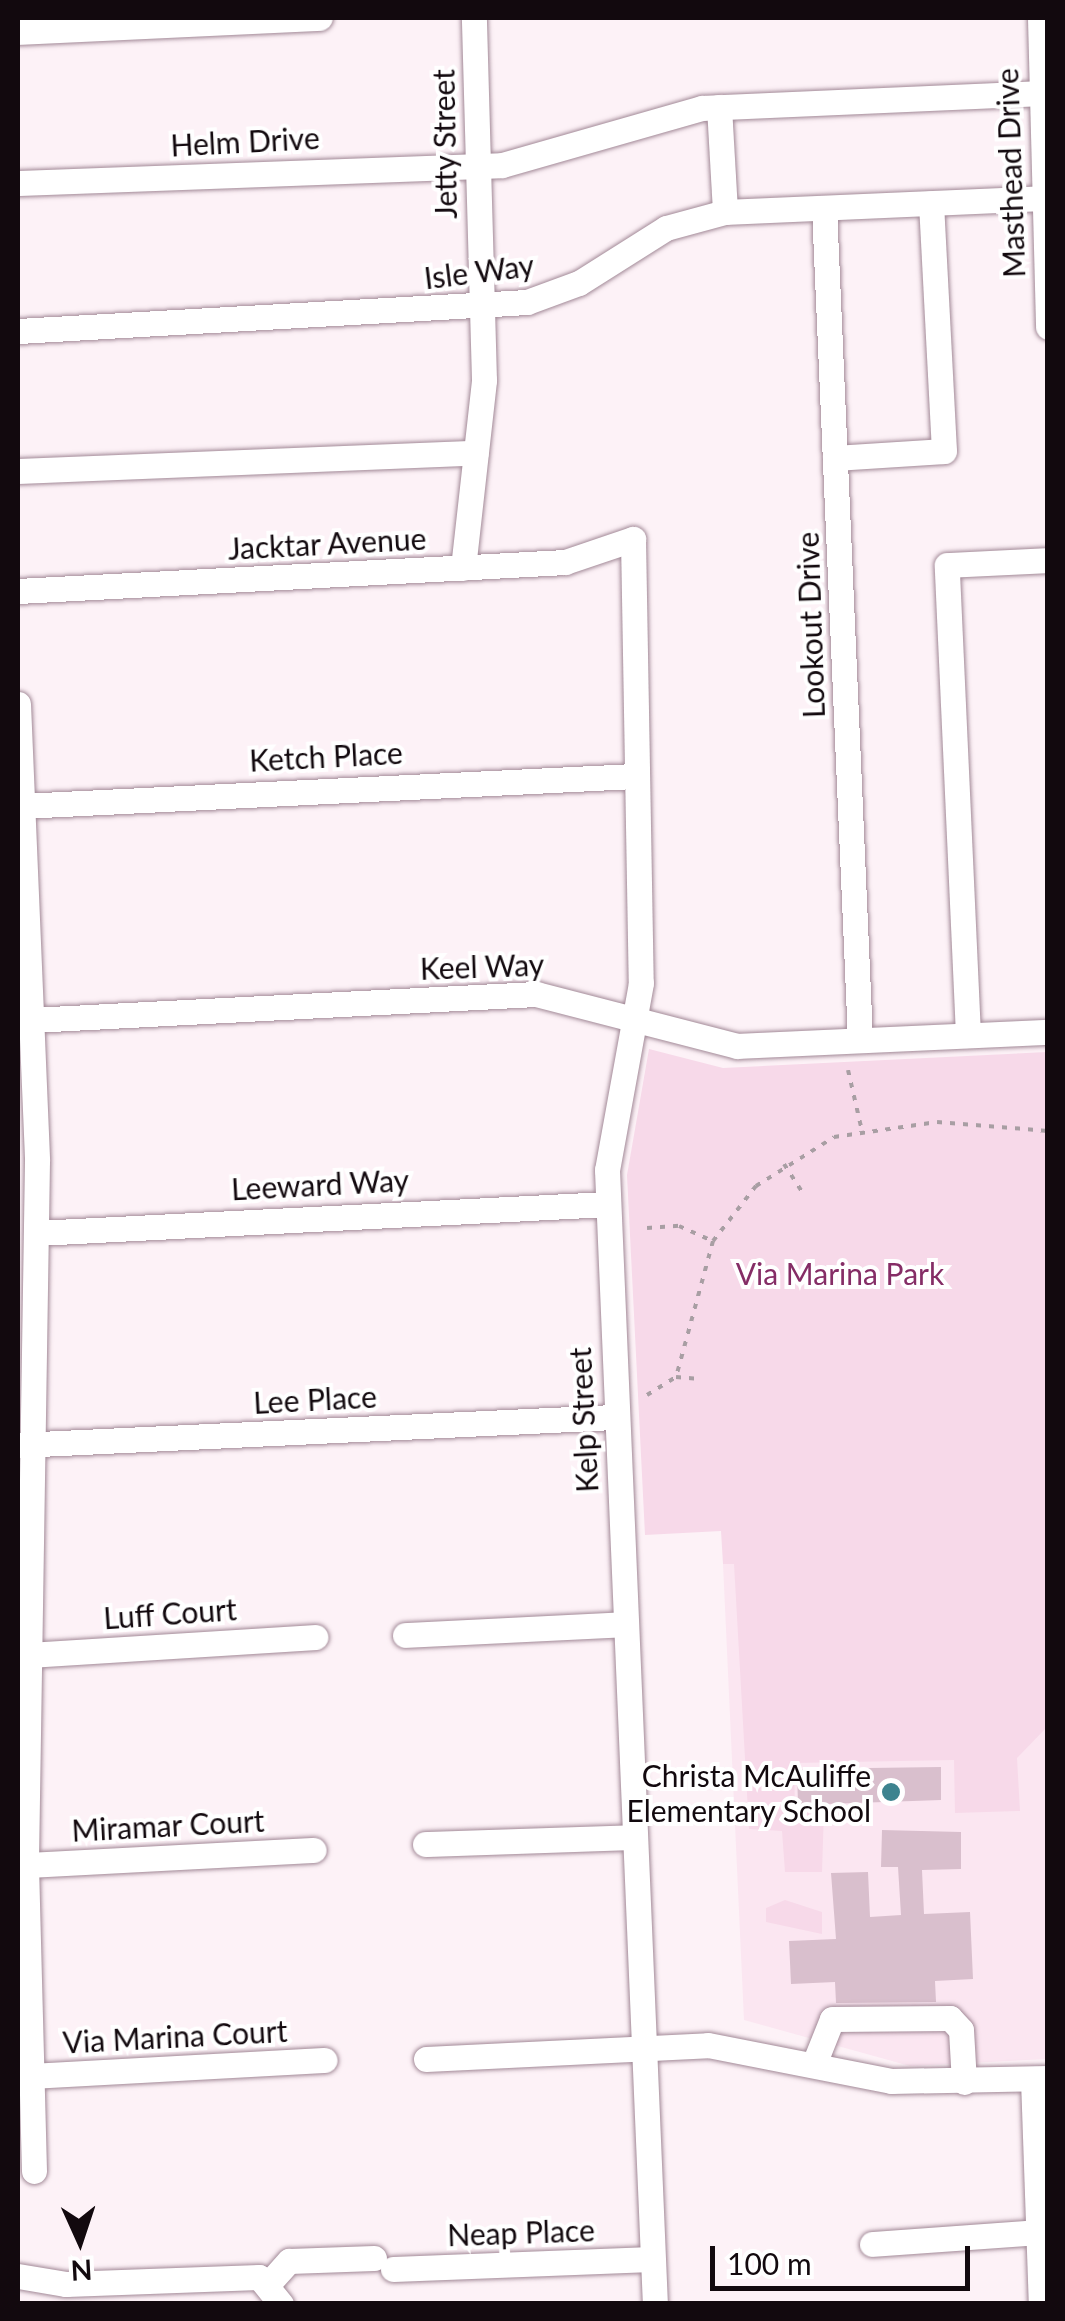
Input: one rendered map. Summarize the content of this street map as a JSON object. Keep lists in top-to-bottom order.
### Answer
{
  "streets": {
    "street": [
      "Helm Drive",
      "Jetty Street",
      "Masthead Drive",
      "Isle Way",
      "Jacktar Avenue",
      "Lookout Drive",
      "Ketch Place",
      "Keel Way",
      "Leeward Way",
      "Lee Place",
      "Kelp Street",
      "Luff Court",
      "Miramar Court",
      "Via Marina Court",
      "Neap Place"
    ]
  },
  "crossings": [
    ["Helm Drive", "Jetty Street"],
    ["Helm Drive", "Masthead Drive"],
    ["Jetty Street", "Isle Way"],
    ["Jetty Street", "Jacktar Avenue"],
    ["Masthead Drive", "Isle Way"],
    ["Isle Way", "Lookout Drive"],
    ["Jacktar Avenue", "Kelp Street"],
    ["Lookout Drive", "Keel Way"],
    ["Ketch Place", "Kelp Street"],
    ["Keel Way", "Kelp Street"],
    ["Leeward Way", "Kelp Street"],
    ["Lee Place", "Kelp Street"],
    ["Kelp Street", "Neap Place"]
  ],
  "parks": ["Via Marina Park"],
  "places": ["Christa McAuliffe Elementary School"],
  "scale_bar": "100 m",
  "north": "bottom"
}
